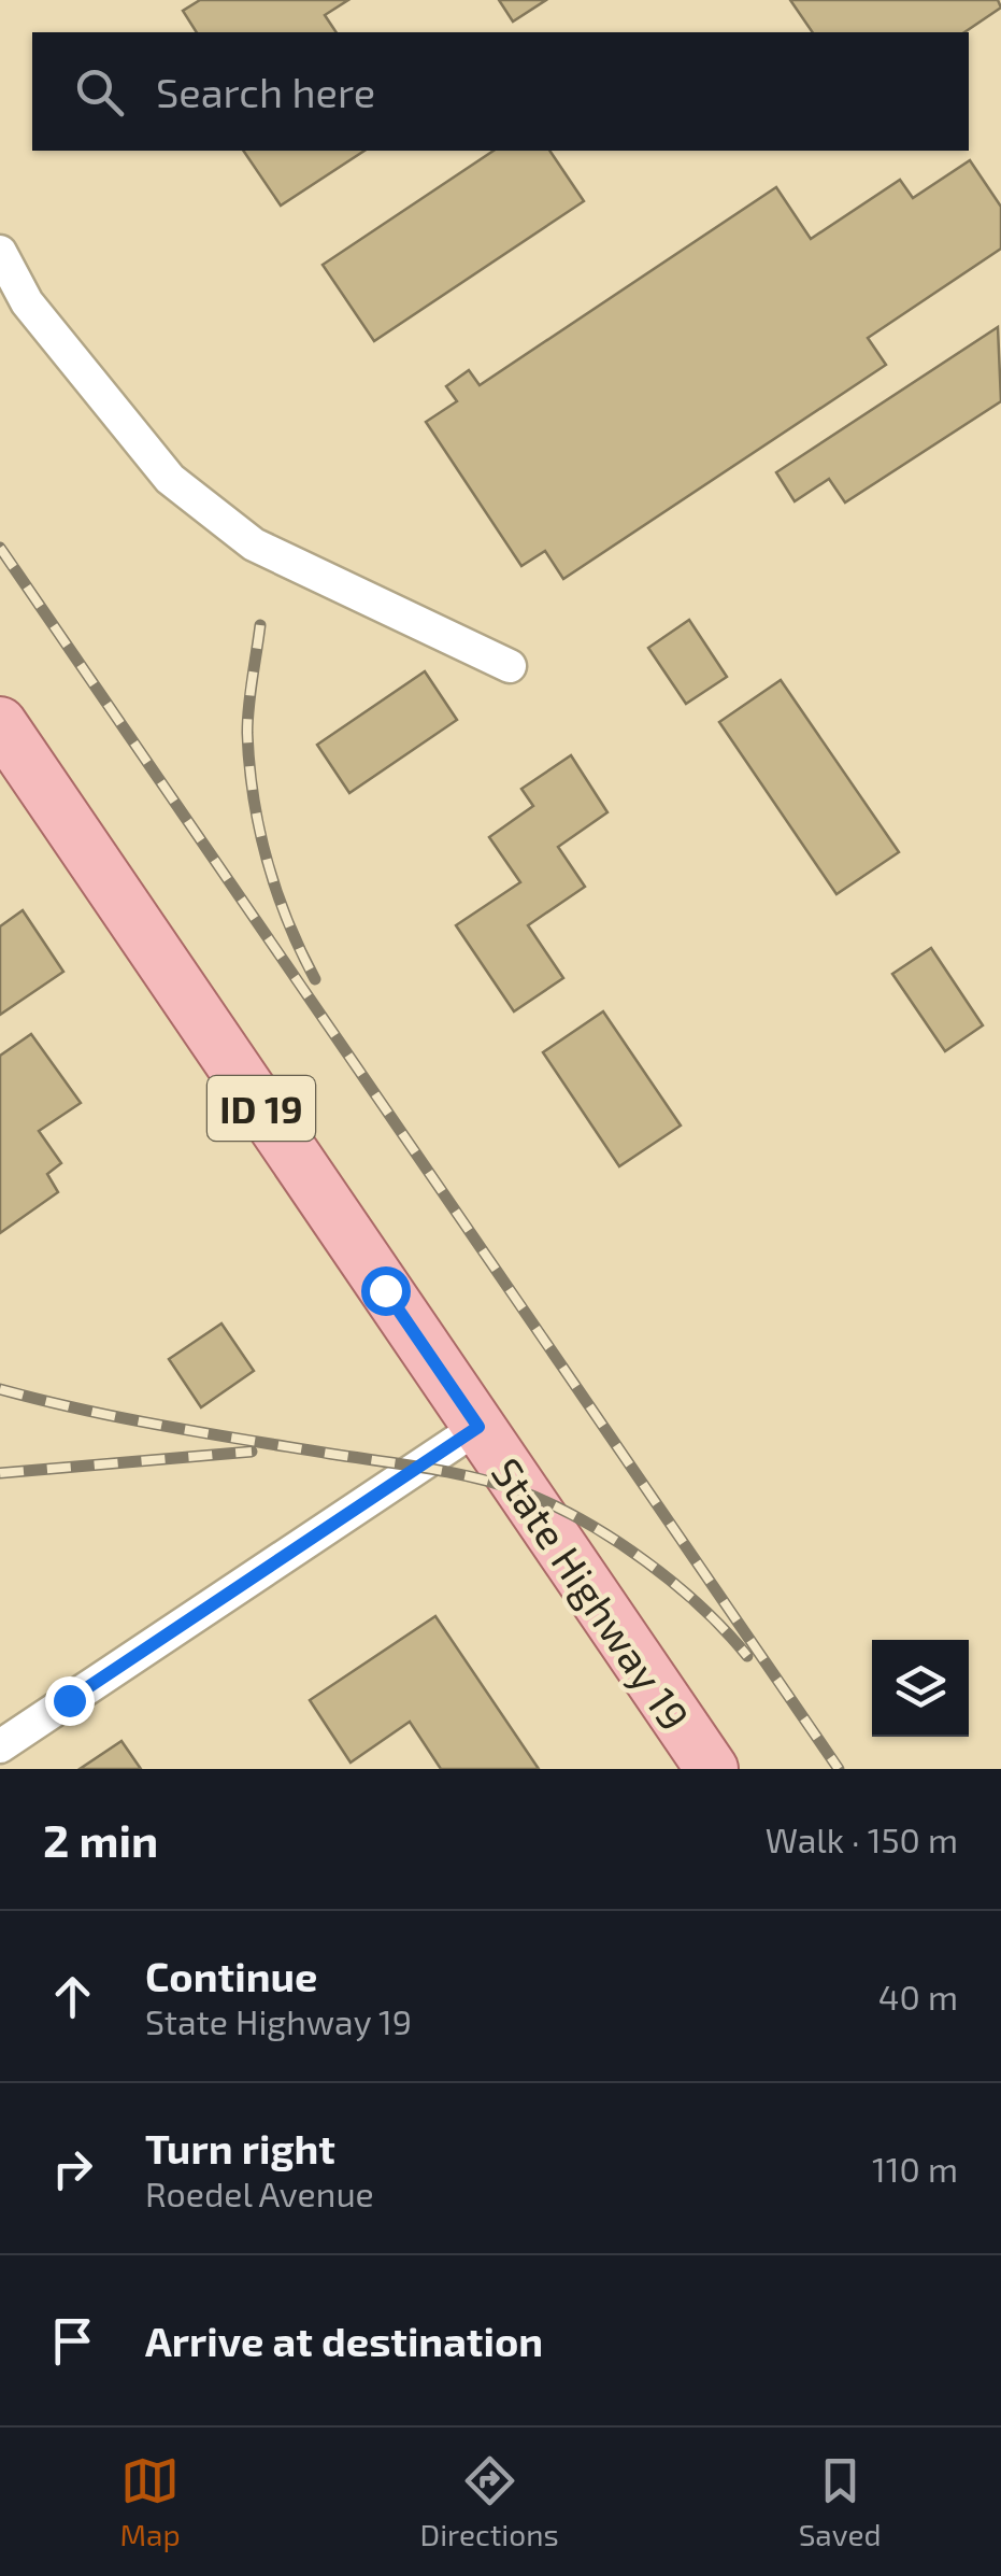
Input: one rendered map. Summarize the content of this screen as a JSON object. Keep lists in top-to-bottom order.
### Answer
{
  "streets": {
    "main road": ["ID 19", "State Highway 19"]
  },
  "page": {
    "search": "Search here",
    "heading": ["2 min", "Walk · 150 m"],
    "list": [
      ["Continue", "State Highway 19", "40 m"],
      ["Turn right", "Roedel Avenue", "110 m"],
      "Arrive at destination"
    ],
    "nav": ["Map", "Directions", "Saved"]
  }
}
